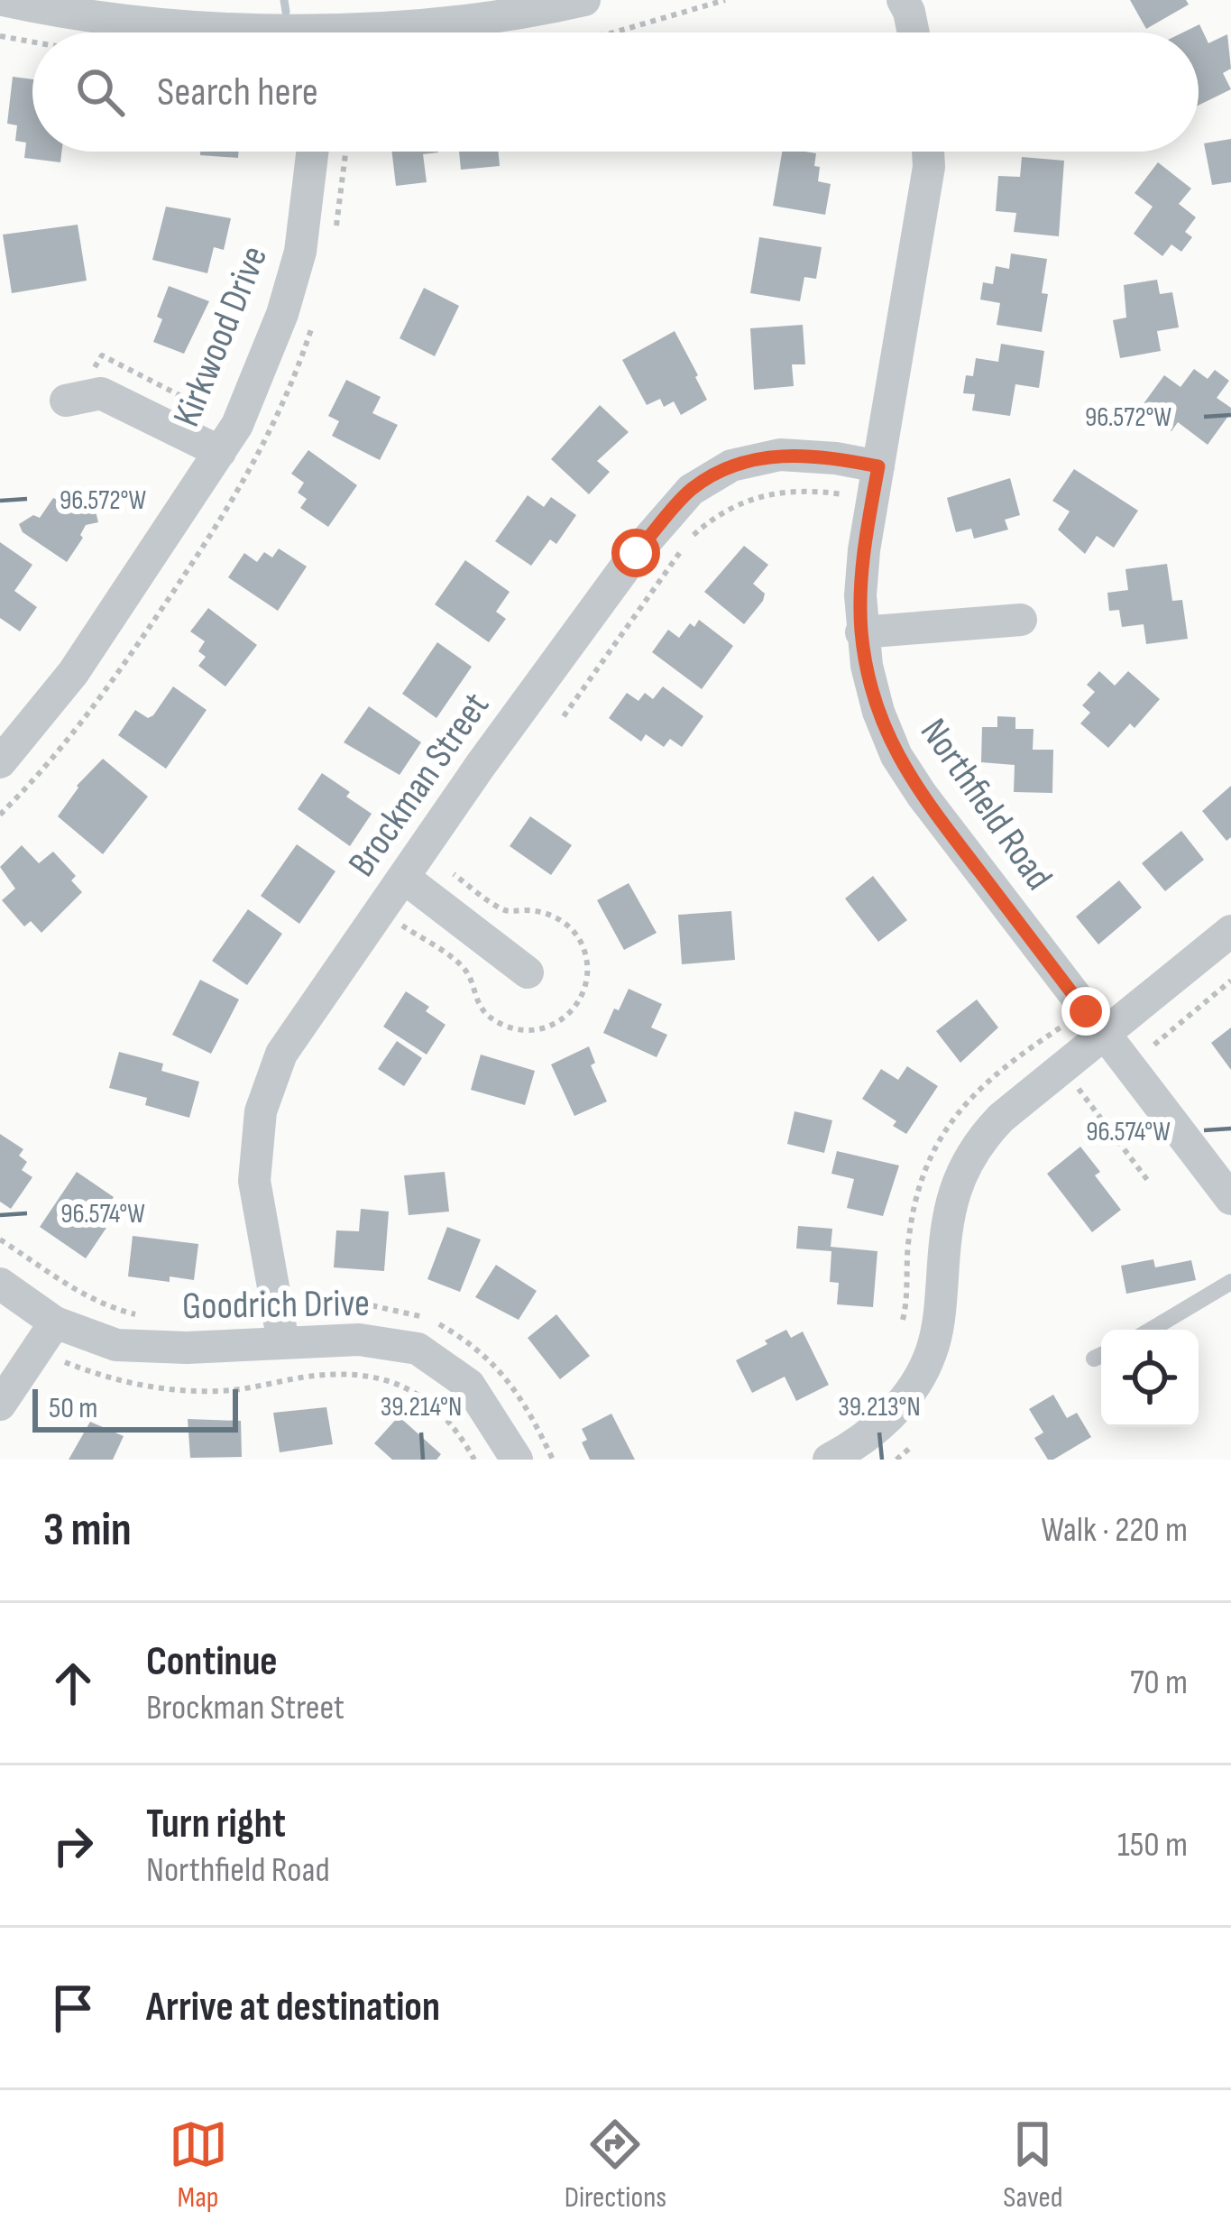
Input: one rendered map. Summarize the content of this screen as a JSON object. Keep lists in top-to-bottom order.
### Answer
{
  "streets": {
    "street": [
      "Kirkwood Drive",
      "Brockman Street",
      "Northfield Road",
      "Goodrich Drive"
    ]
  },
  "crossings": [
    ["Brockman Street", "Northfield Road"],
    ["Brockman Street", "Goodrich Drive"]
  ],
  "scale_bar": "50 m",
  "page": {
    "search": "Search here",
    "scale": "50 m",
    "heading": ["3 min", "Walk · 220 m"],
    "list": [
      ["Continue", "Brockman Street", "70 m"],
      ["Turn right", "Northfield Road", "150 m"],
      "Arrive at destination"
    ],
    "nav": ["Map", "Directions", "Saved"]
  },
  "coordinates": [
    "96.572°W",
    "96.574°W",
    "39.214°N",
    "39.213°N"
  ]
}
